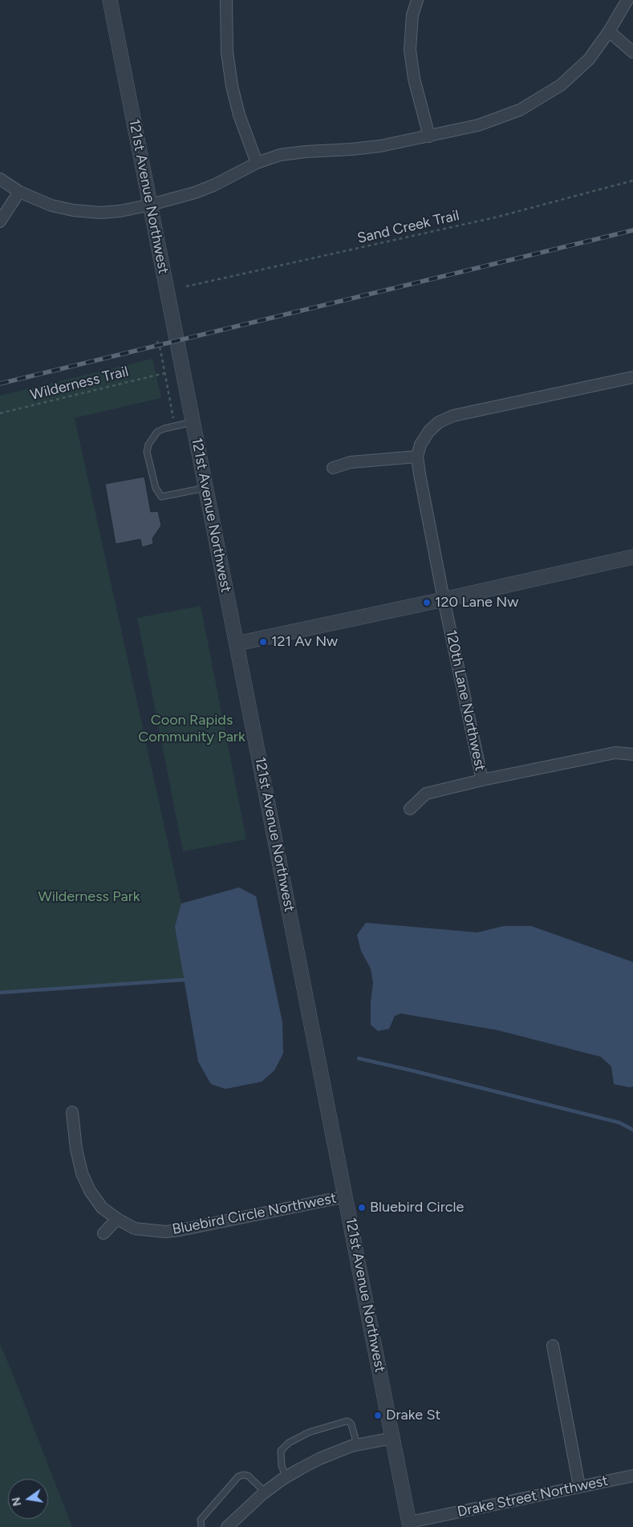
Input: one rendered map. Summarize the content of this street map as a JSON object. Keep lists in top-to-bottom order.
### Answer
{
  "streets": {
    "street": [
      "121st Avenue Northwest",
      "120th Lane Northwest",
      "Bluebird Circle Northwest",
      "Drake Street Northwest"
    ],
    "path": ["Sand Creek Trail", "Wilderness Trail"]
  },
  "crossings": [
    ["121st Avenue Northwest", "Bluebird Circle Northwest"],
    ["121st Avenue Northwest", "Drake Street Northwest"]
  ],
  "parks": ["Coon Rapids Community Park", "Wilderness Park"],
  "places": [
    "120 Lane Nw",
    "121 Av Nw",
    "Bluebird Circle",
    "Drake St"
  ],
  "north": "left"
}
